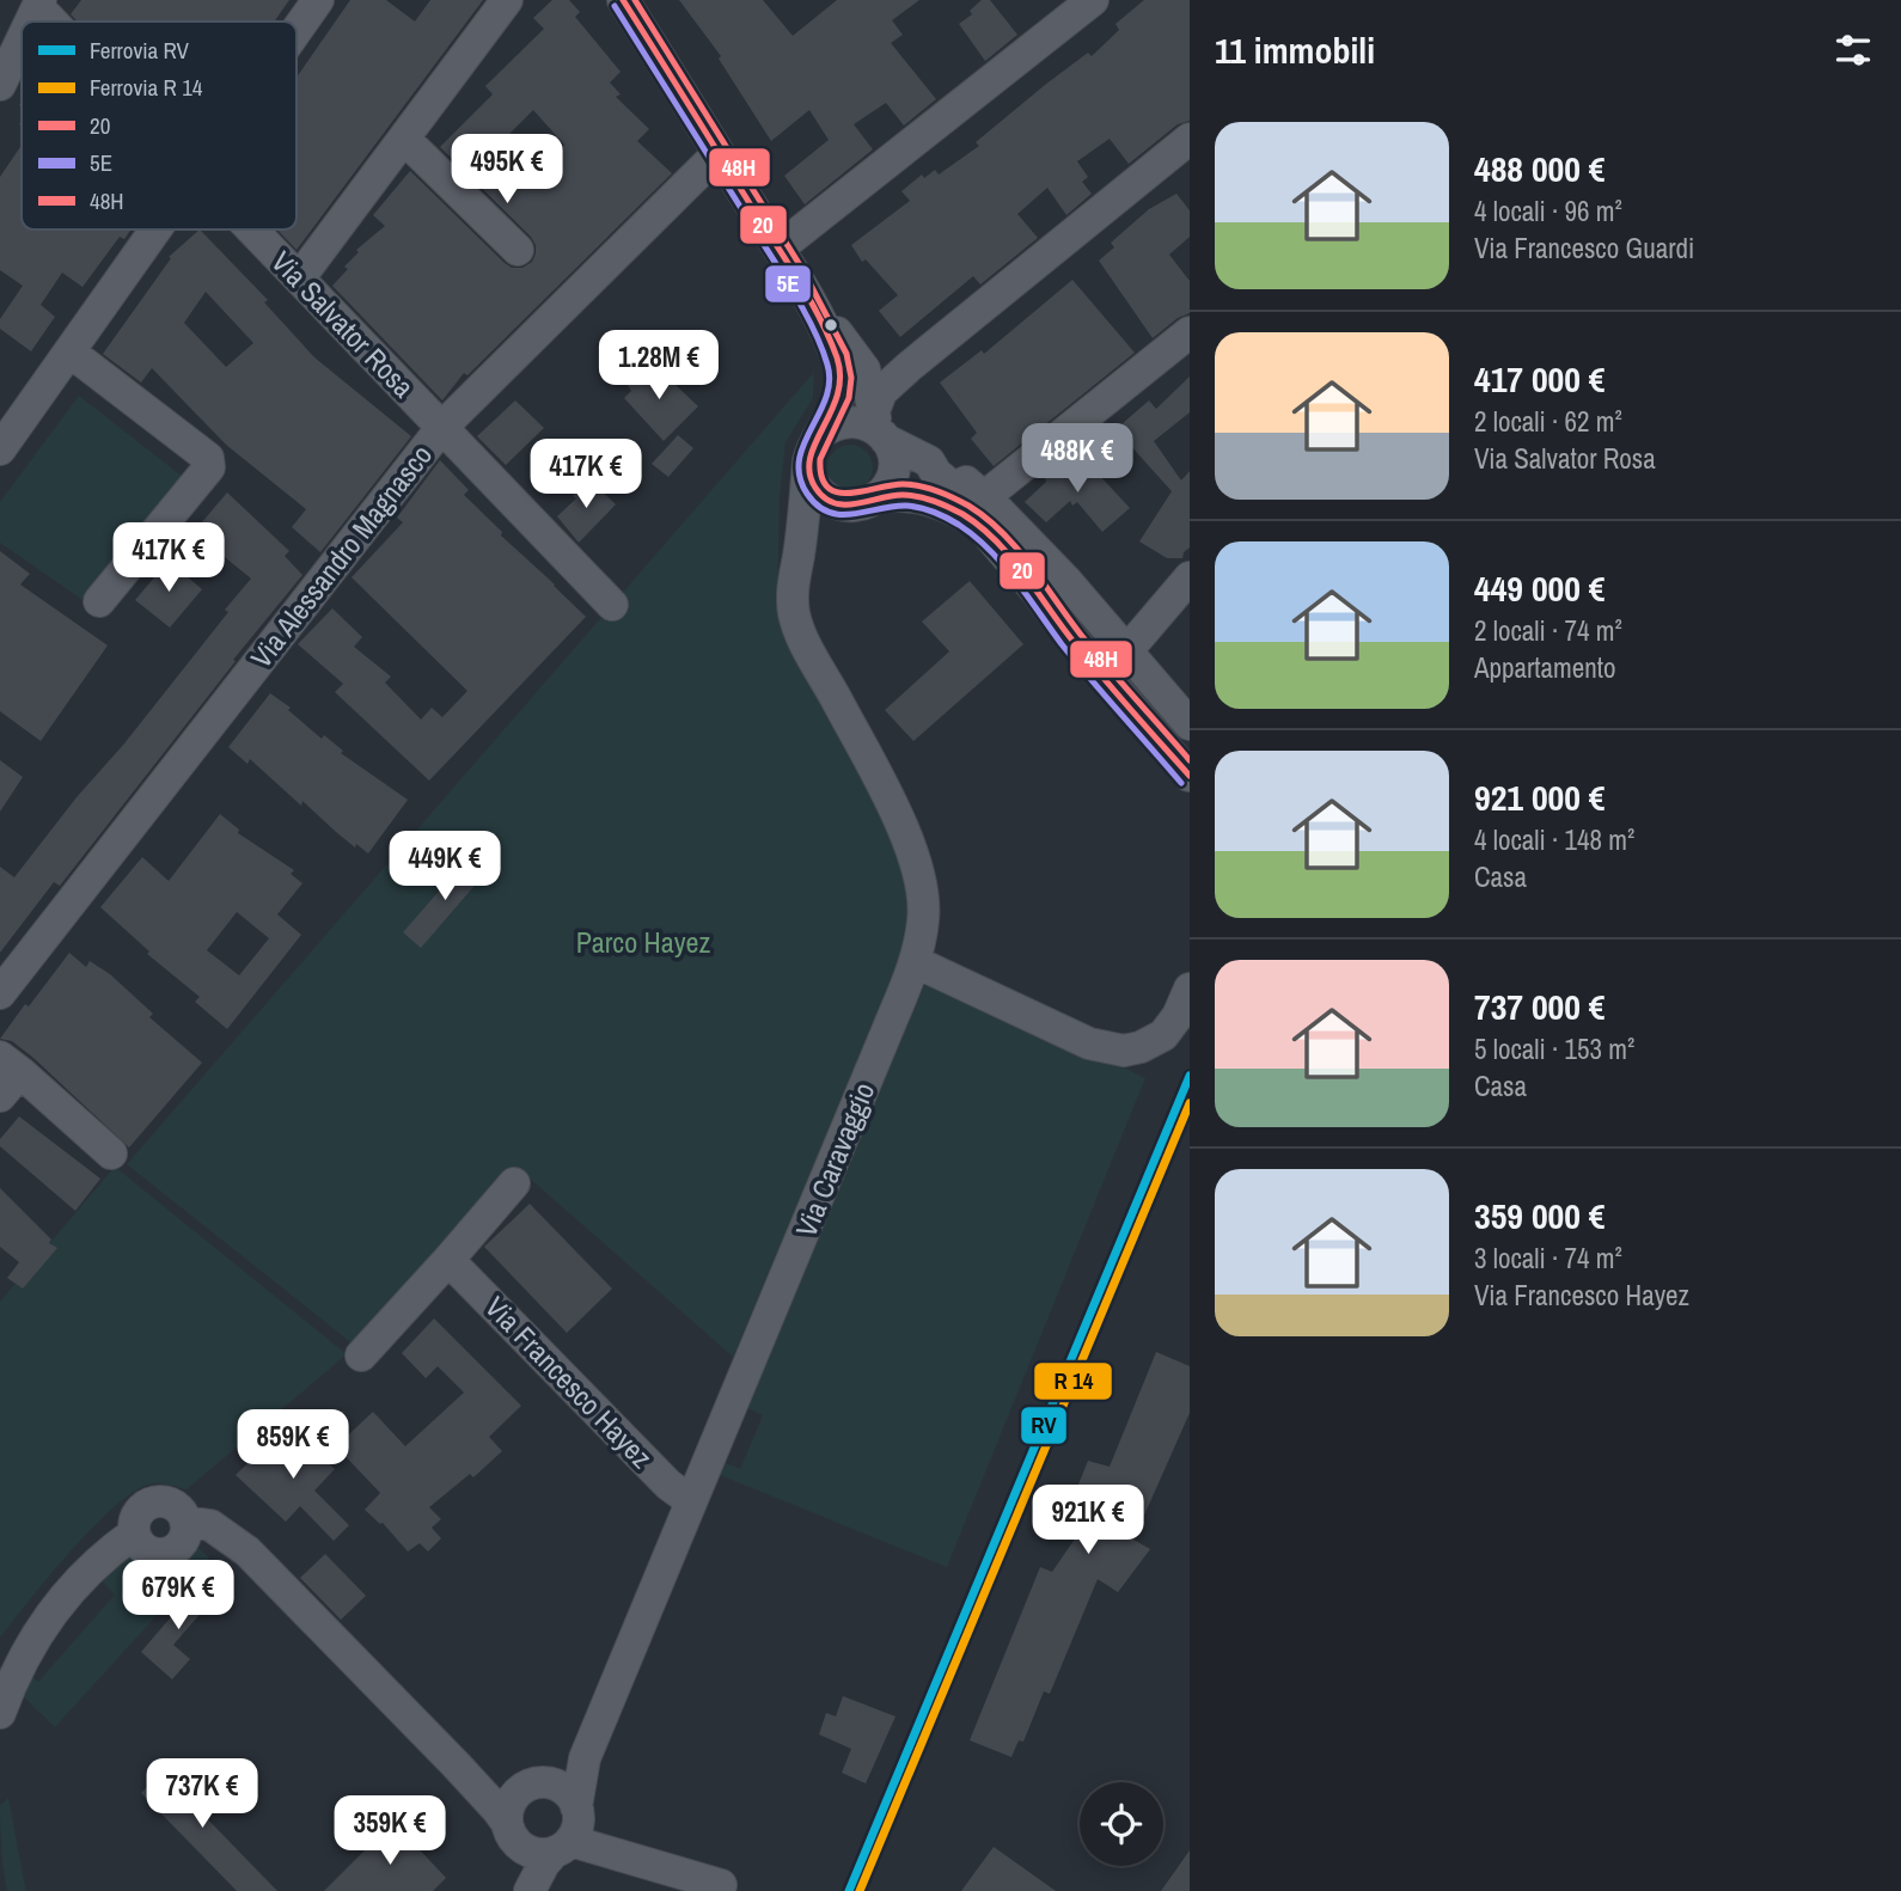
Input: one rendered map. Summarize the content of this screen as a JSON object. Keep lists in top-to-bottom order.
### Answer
{
  "streets": {
    "street": [
      "Via Salvator Rosa",
      "Via Alessandro Magnasco",
      "Via Caravaggio",
      "Via Francesco Hayez"
    ]
  },
  "crossings": [
    ["Via Salvator Rosa", "Via Alessandro Magnasco"],
    ["Via Caravaggio", "Via Francesco Hayez"]
  ],
  "parks": ["Parco Hayez"],
  "lines": [
    "transit line 20",
    "transit line 48H",
    "transit line 5E",
    "rail line RV"
  ],
  "legend": [
    "Ferrovia RV",
    "Ferrovia R 14",
    "20",
    "5E",
    "48H"
  ],
  "page": {
    "heading": "11 immobili",
    "list": [
      {
        "name": "488 000 €",
        "note": "4 locali · 96 m² · Via Francesco Guardi"
      },
      {
        "name": "417 000 €",
        "note": "2 locali · 62 m² · Via Salvator Rosa"
      },
      {
        "name": "449 000 €",
        "note": "2 locali · 74 m² · Appartamento"
      },
      {
        "name": "921 000 €",
        "note": "4 locali · 148 m² · Casa"
      },
      {
        "name": "737 000 €",
        "note": "5 locali · 153 m² · Casa"
      },
      {
        "name": "359 000 €",
        "note": "3 locali · 74 m² · Via Francesco Hayez"
      }
    ],
    "price": [
      "495K €",
      "1.28M €",
      "488K €",
      "417K €",
      "417K €",
      "449K €",
      "859K €",
      "921K €",
      "679K €",
      "737K €",
      "359K €"
    ]
  }
}
